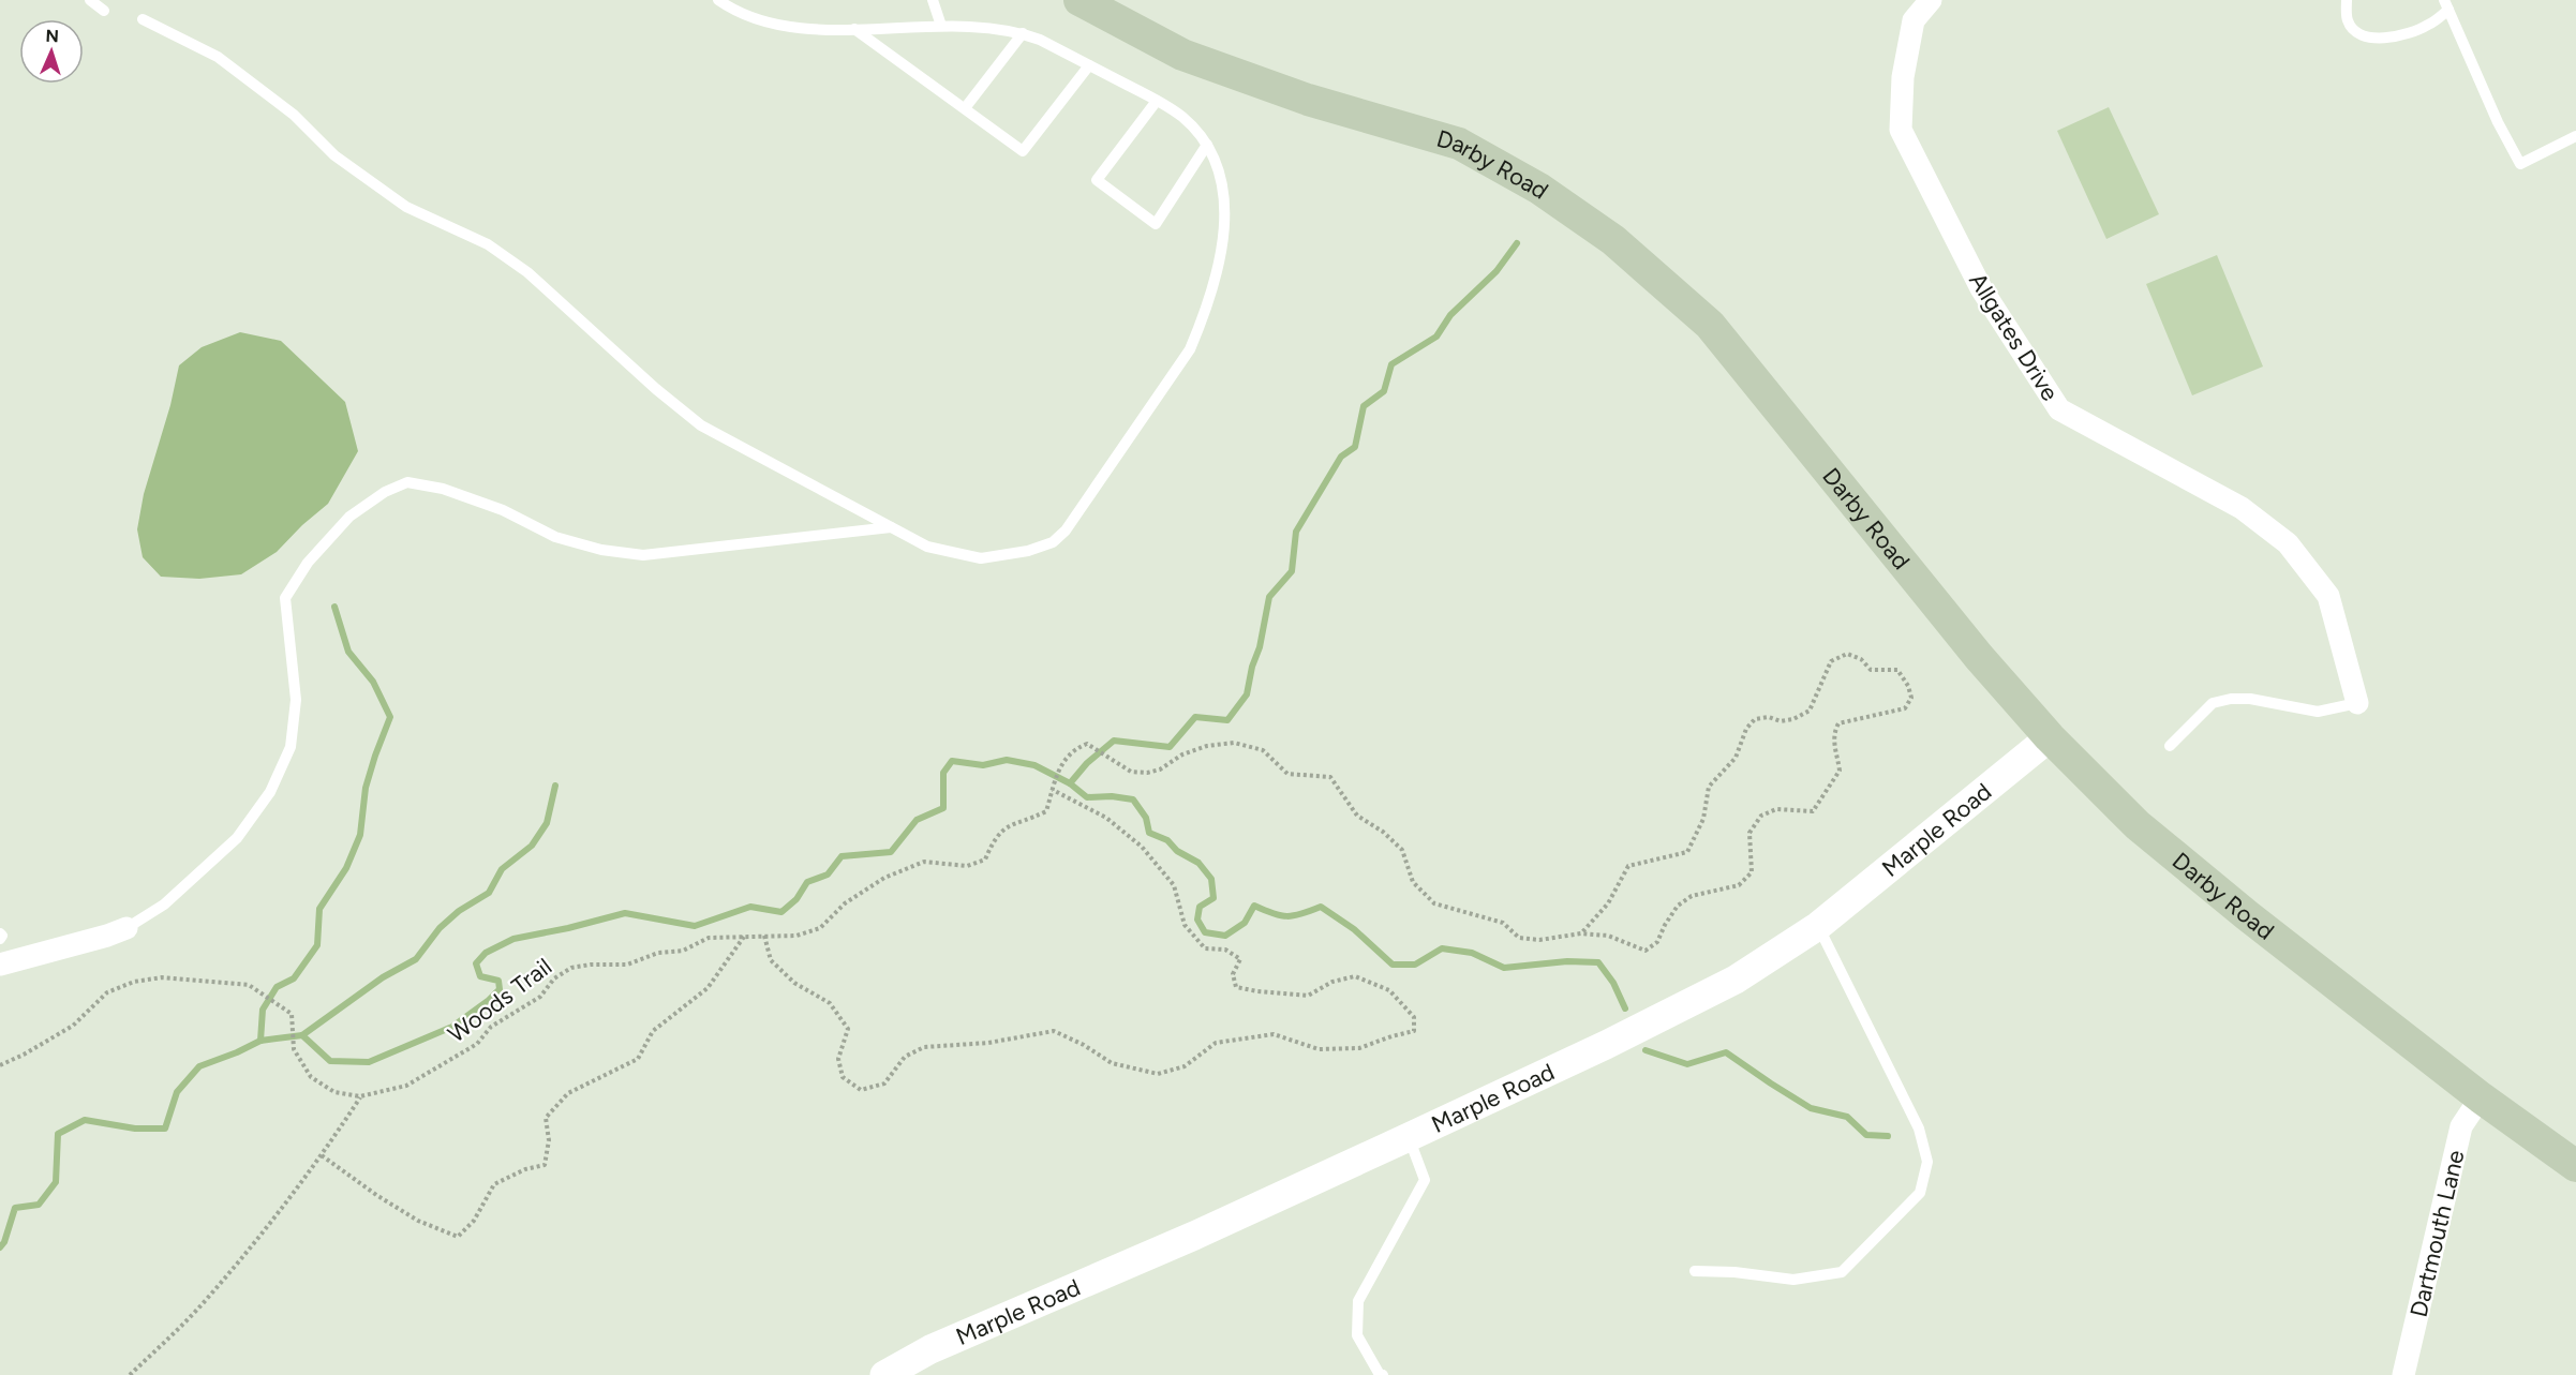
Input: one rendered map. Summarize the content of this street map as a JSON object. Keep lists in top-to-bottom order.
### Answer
{
  "streets": {
    "main road": ["Darby Road"],
    "street": ["Allgates Drive", "Marple Road", "Dartmouth Lane"],
    "path": ["Woods Trail"]
  },
  "crossings": [
    ["Darby Road", "Marple Road"],
    ["Darby Road", "Dartmouth Lane"]
  ],
  "north": "top"
}
